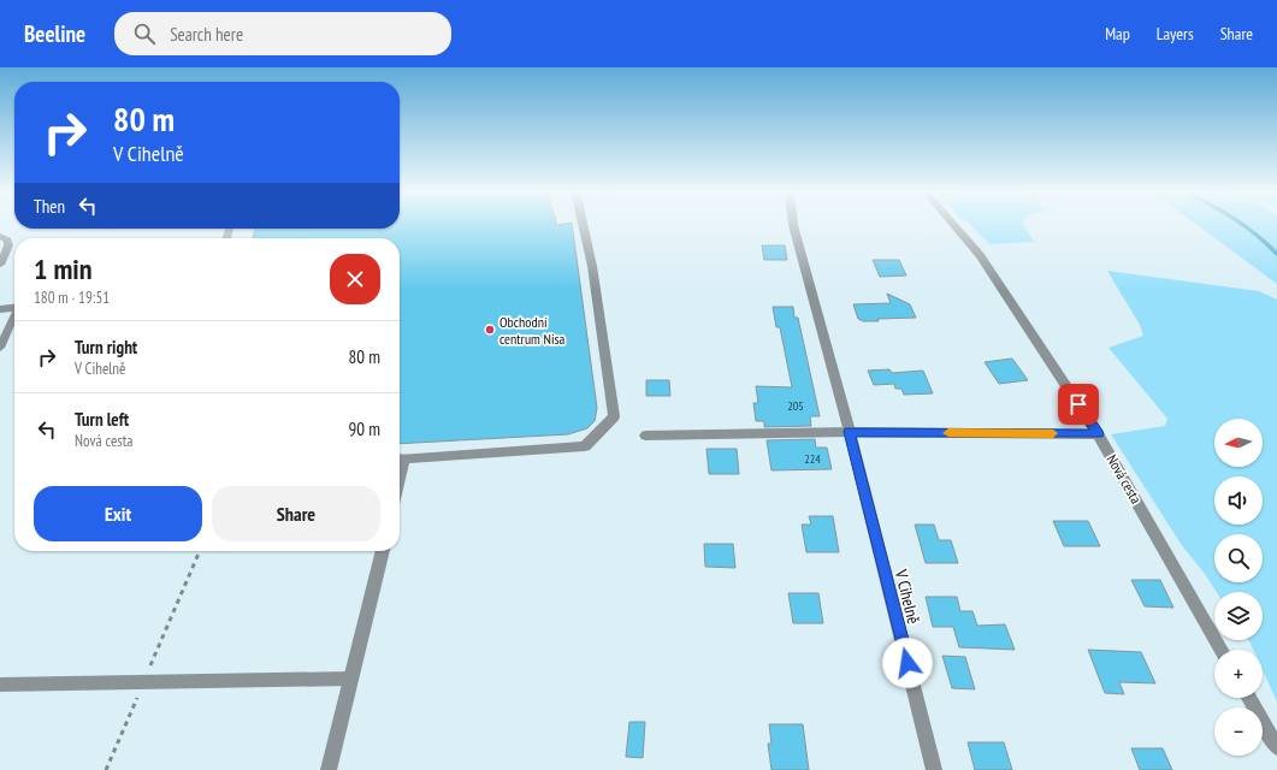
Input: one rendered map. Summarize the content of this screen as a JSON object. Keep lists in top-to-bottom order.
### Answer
{
  "streets": {
    "street": ["Nová cesta", "V Cihelně"]
  },
  "places": ["Obchodní centrum Nisa"],
  "house_numbers": ["205", "224"],
  "north": "left",
  "page": {
    "header": "Beeline",
    "search": "Search here",
    "nav": ["Map", "Layers", "Share"],
    "turn": ["80 m", "V Cihelně"],
    "then": "Then",
    "heading": ["1 min", "180 m · 19:51"],
    "list": [
      {
        "name": "Turn right",
        "note": "V Cihelně",
        "value": "80 m"
      },
      {
        "name": "Turn left",
        "note": "Nová cesta",
        "value": "90 m"
      }
    ],
    "map_buttons": ["+", "−"],
    "buttons": ["Exit", "Share"]
  }
}
